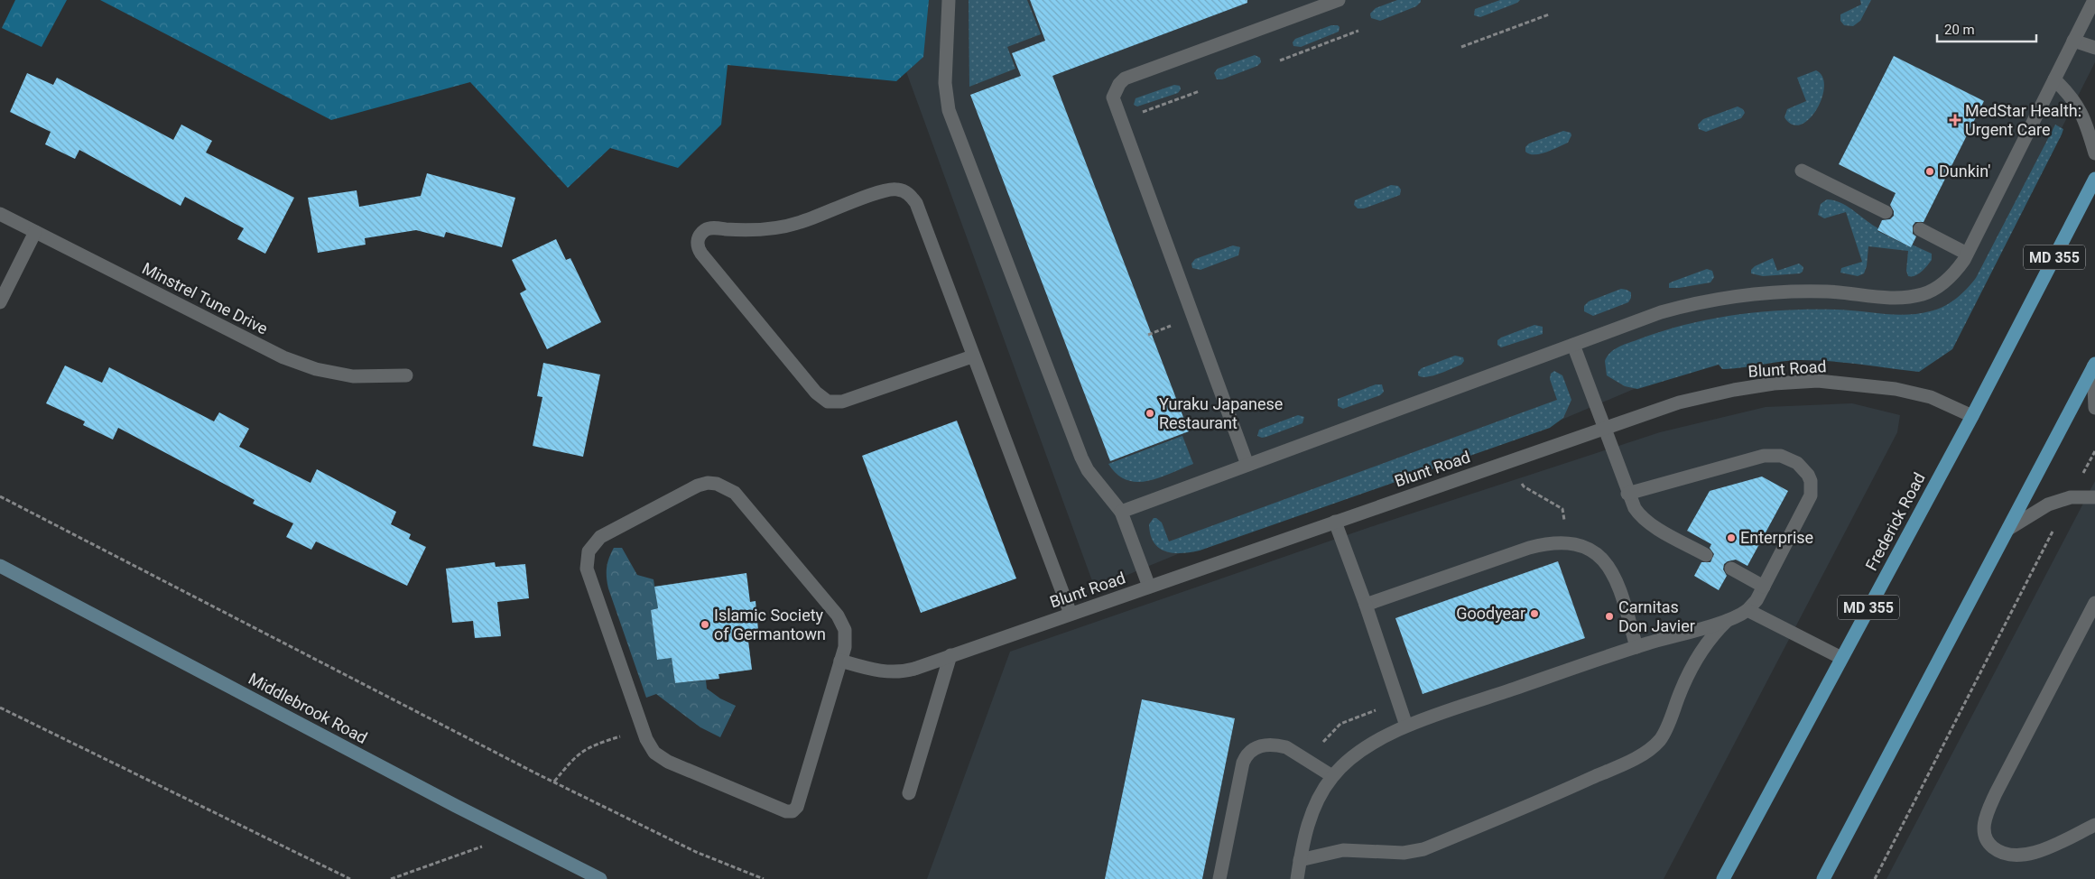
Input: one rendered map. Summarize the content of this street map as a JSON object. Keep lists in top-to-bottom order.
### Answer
{
  "streets": {
    "main road": ["MD 355", "Frederick Road"],
    "street": ["Minstrel Tune Drive", "Blunt Road", "Middlebrook Road"]
  },
  "crossings": [
    ["Blunt Road", "Frederick Road"]
  ],
  "places": {
    "health": ["MedStar Health: Urgent Care"],
    "other": [
      "Dunkin'",
      "Yuraku Japanese Restaurant",
      "Enterprise",
      "Goodyear",
      "Carnitas Don Javier",
      "Islamic Society of Germantown"
    ]
  },
  "scale_bar": "20 m"
}
